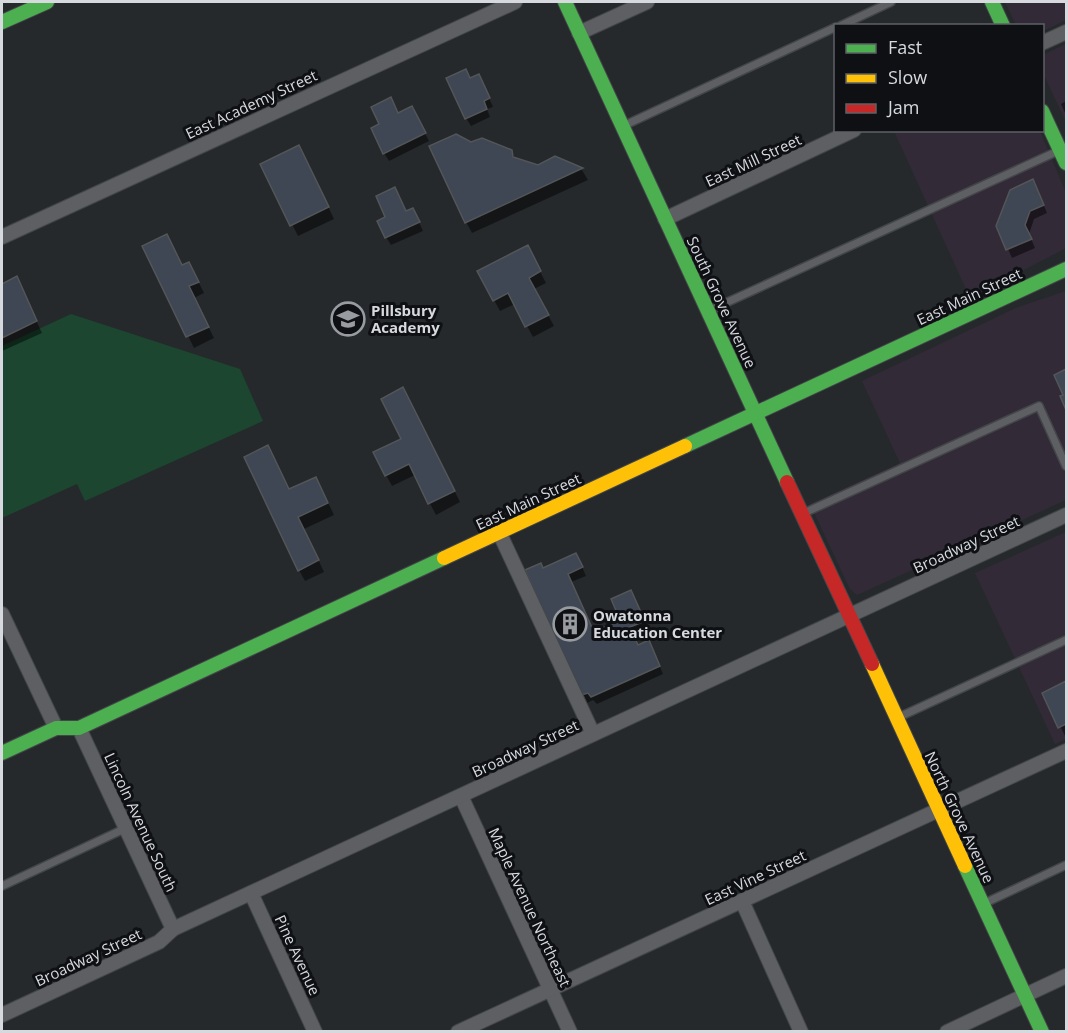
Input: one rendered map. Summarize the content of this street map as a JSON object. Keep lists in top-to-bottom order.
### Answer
{
  "streets": {
    "street": [
      "East Academy Street",
      "East Mill Street",
      "East Main Street",
      "South Grove Avenue",
      "Broadway Street",
      "North Grove Avenue",
      "Lincoln Avenue South",
      "East Vine Street",
      "Maple Avenue Northeast",
      "Pine Avenue"
    ]
  },
  "crossings": [
    ["East Mill Street", "South Grove Avenue"],
    ["East Main Street", "South Grove Avenue"],
    ["East Main Street", "Lincoln Avenue South"],
    ["South Grove Avenue", "Broadway Street"],
    ["South Grove Avenue", "North Grove Avenue"],
    ["Broadway Street", "North Grove Avenue"],
    ["Broadway Street", "Lincoln Avenue South"],
    ["Broadway Street", "Maple Avenue Northeast"],
    ["Broadway Street", "Pine Avenue"],
    ["North Grove Avenue", "East Vine Street"],
    ["East Vine Street", "Maple Avenue Northeast"]
  ],
  "places": {
    "school or university": ["Pillsbury Academy"],
    "building": ["Owatonna Education Center"]
  },
  "legend": ["Fast", "Slow", "Jam"]
}
